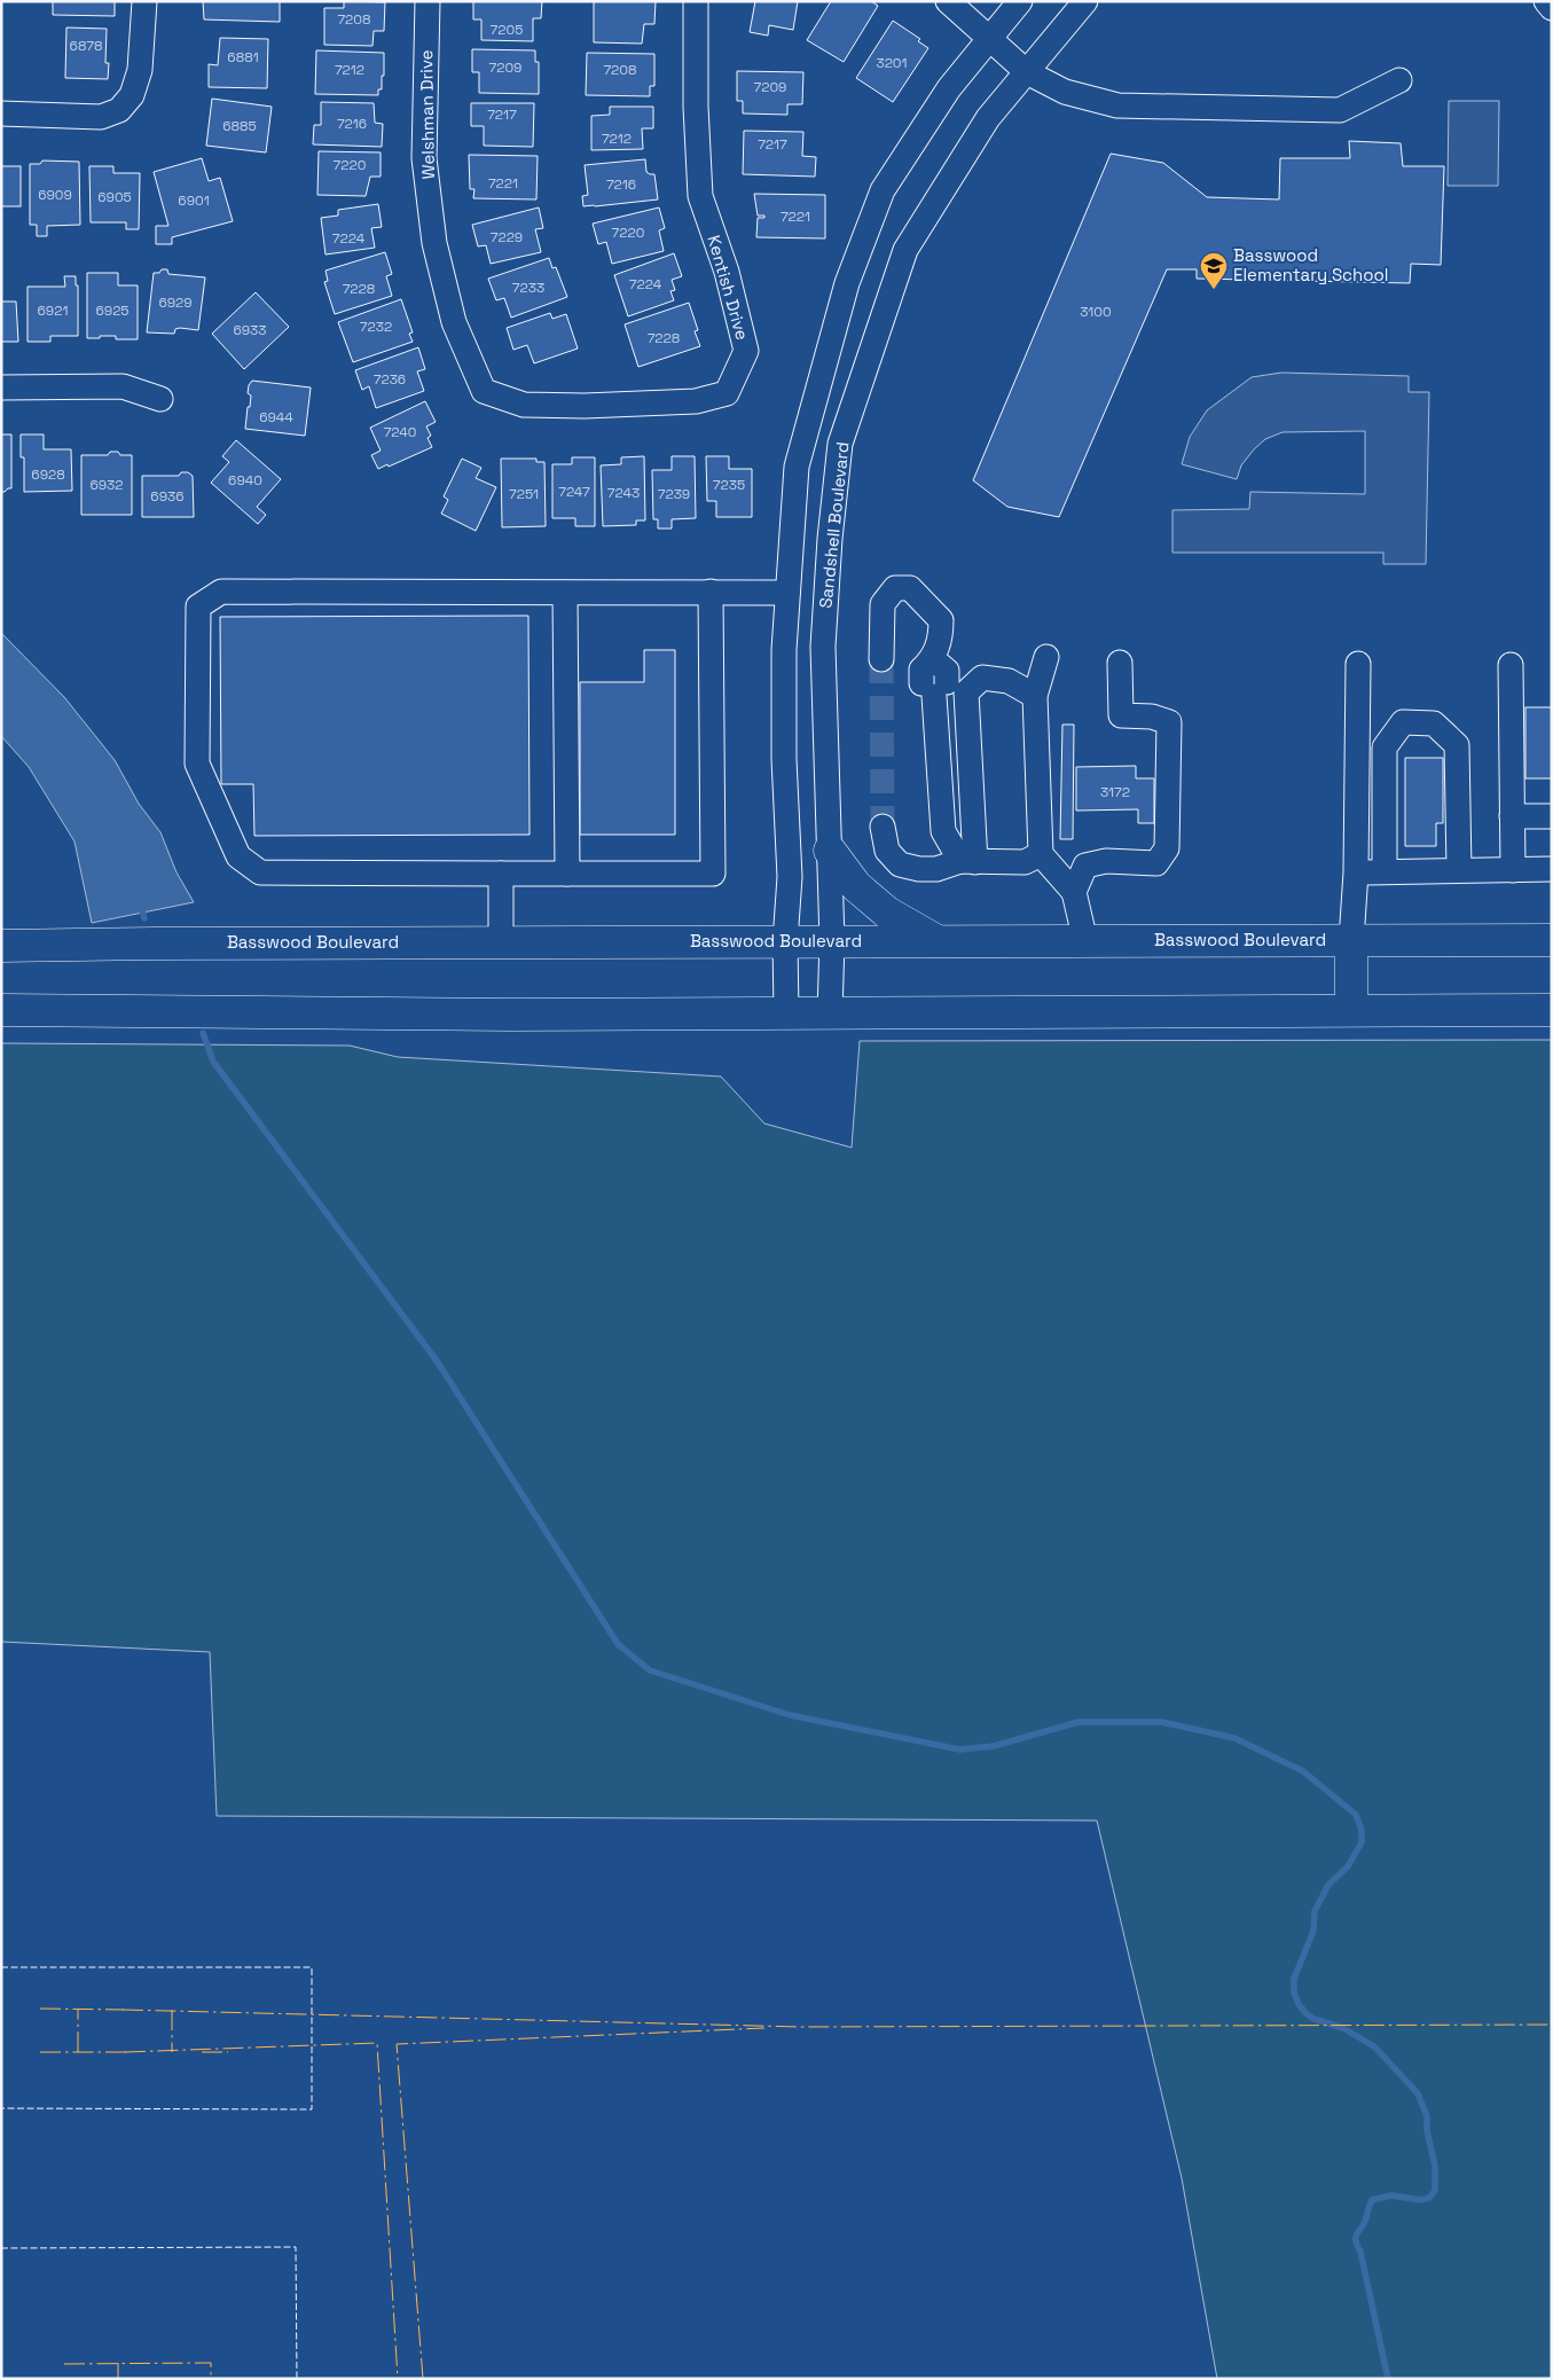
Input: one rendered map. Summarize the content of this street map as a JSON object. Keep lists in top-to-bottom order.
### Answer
{
  "streets": {
    "main road": ["Basswood Boulevard"],
    "street": ["Welshman Drive", "Kentish Drive", "Sandshell Boulevard"]
  },
  "crossings": [
    ["Welshman Drive", "Kentish Drive"],
    ["Sandshell Boulevard", "Basswood Boulevard"]
  ],
  "places": {
    "school or university": ["Basswood Elementary School"]
  },
  "house_numbers": [
    "7208",
    "7205",
    "6878",
    "6881",
    "3201",
    "7209",
    "7212",
    "7208",
    "7209",
    "7217",
    "7216",
    "6885",
    "7212",
    "7217",
    "7220",
    "7221",
    "7216",
    "6909",
    "6905",
    "6901",
    "7221",
    "7220",
    "7229",
    "7224",
    "7224",
    "7233",
    "7228",
    "6929",
    "6921",
    "6925",
    "3100",
    "7232",
    "6933",
    "7228",
    "7236",
    "6944",
    "7240",
    "6928",
    "6940",
    "6932",
    "7235",
    "7247",
    "7243",
    "7251",
    "7239",
    "6936",
    "3172"
  ]
}
